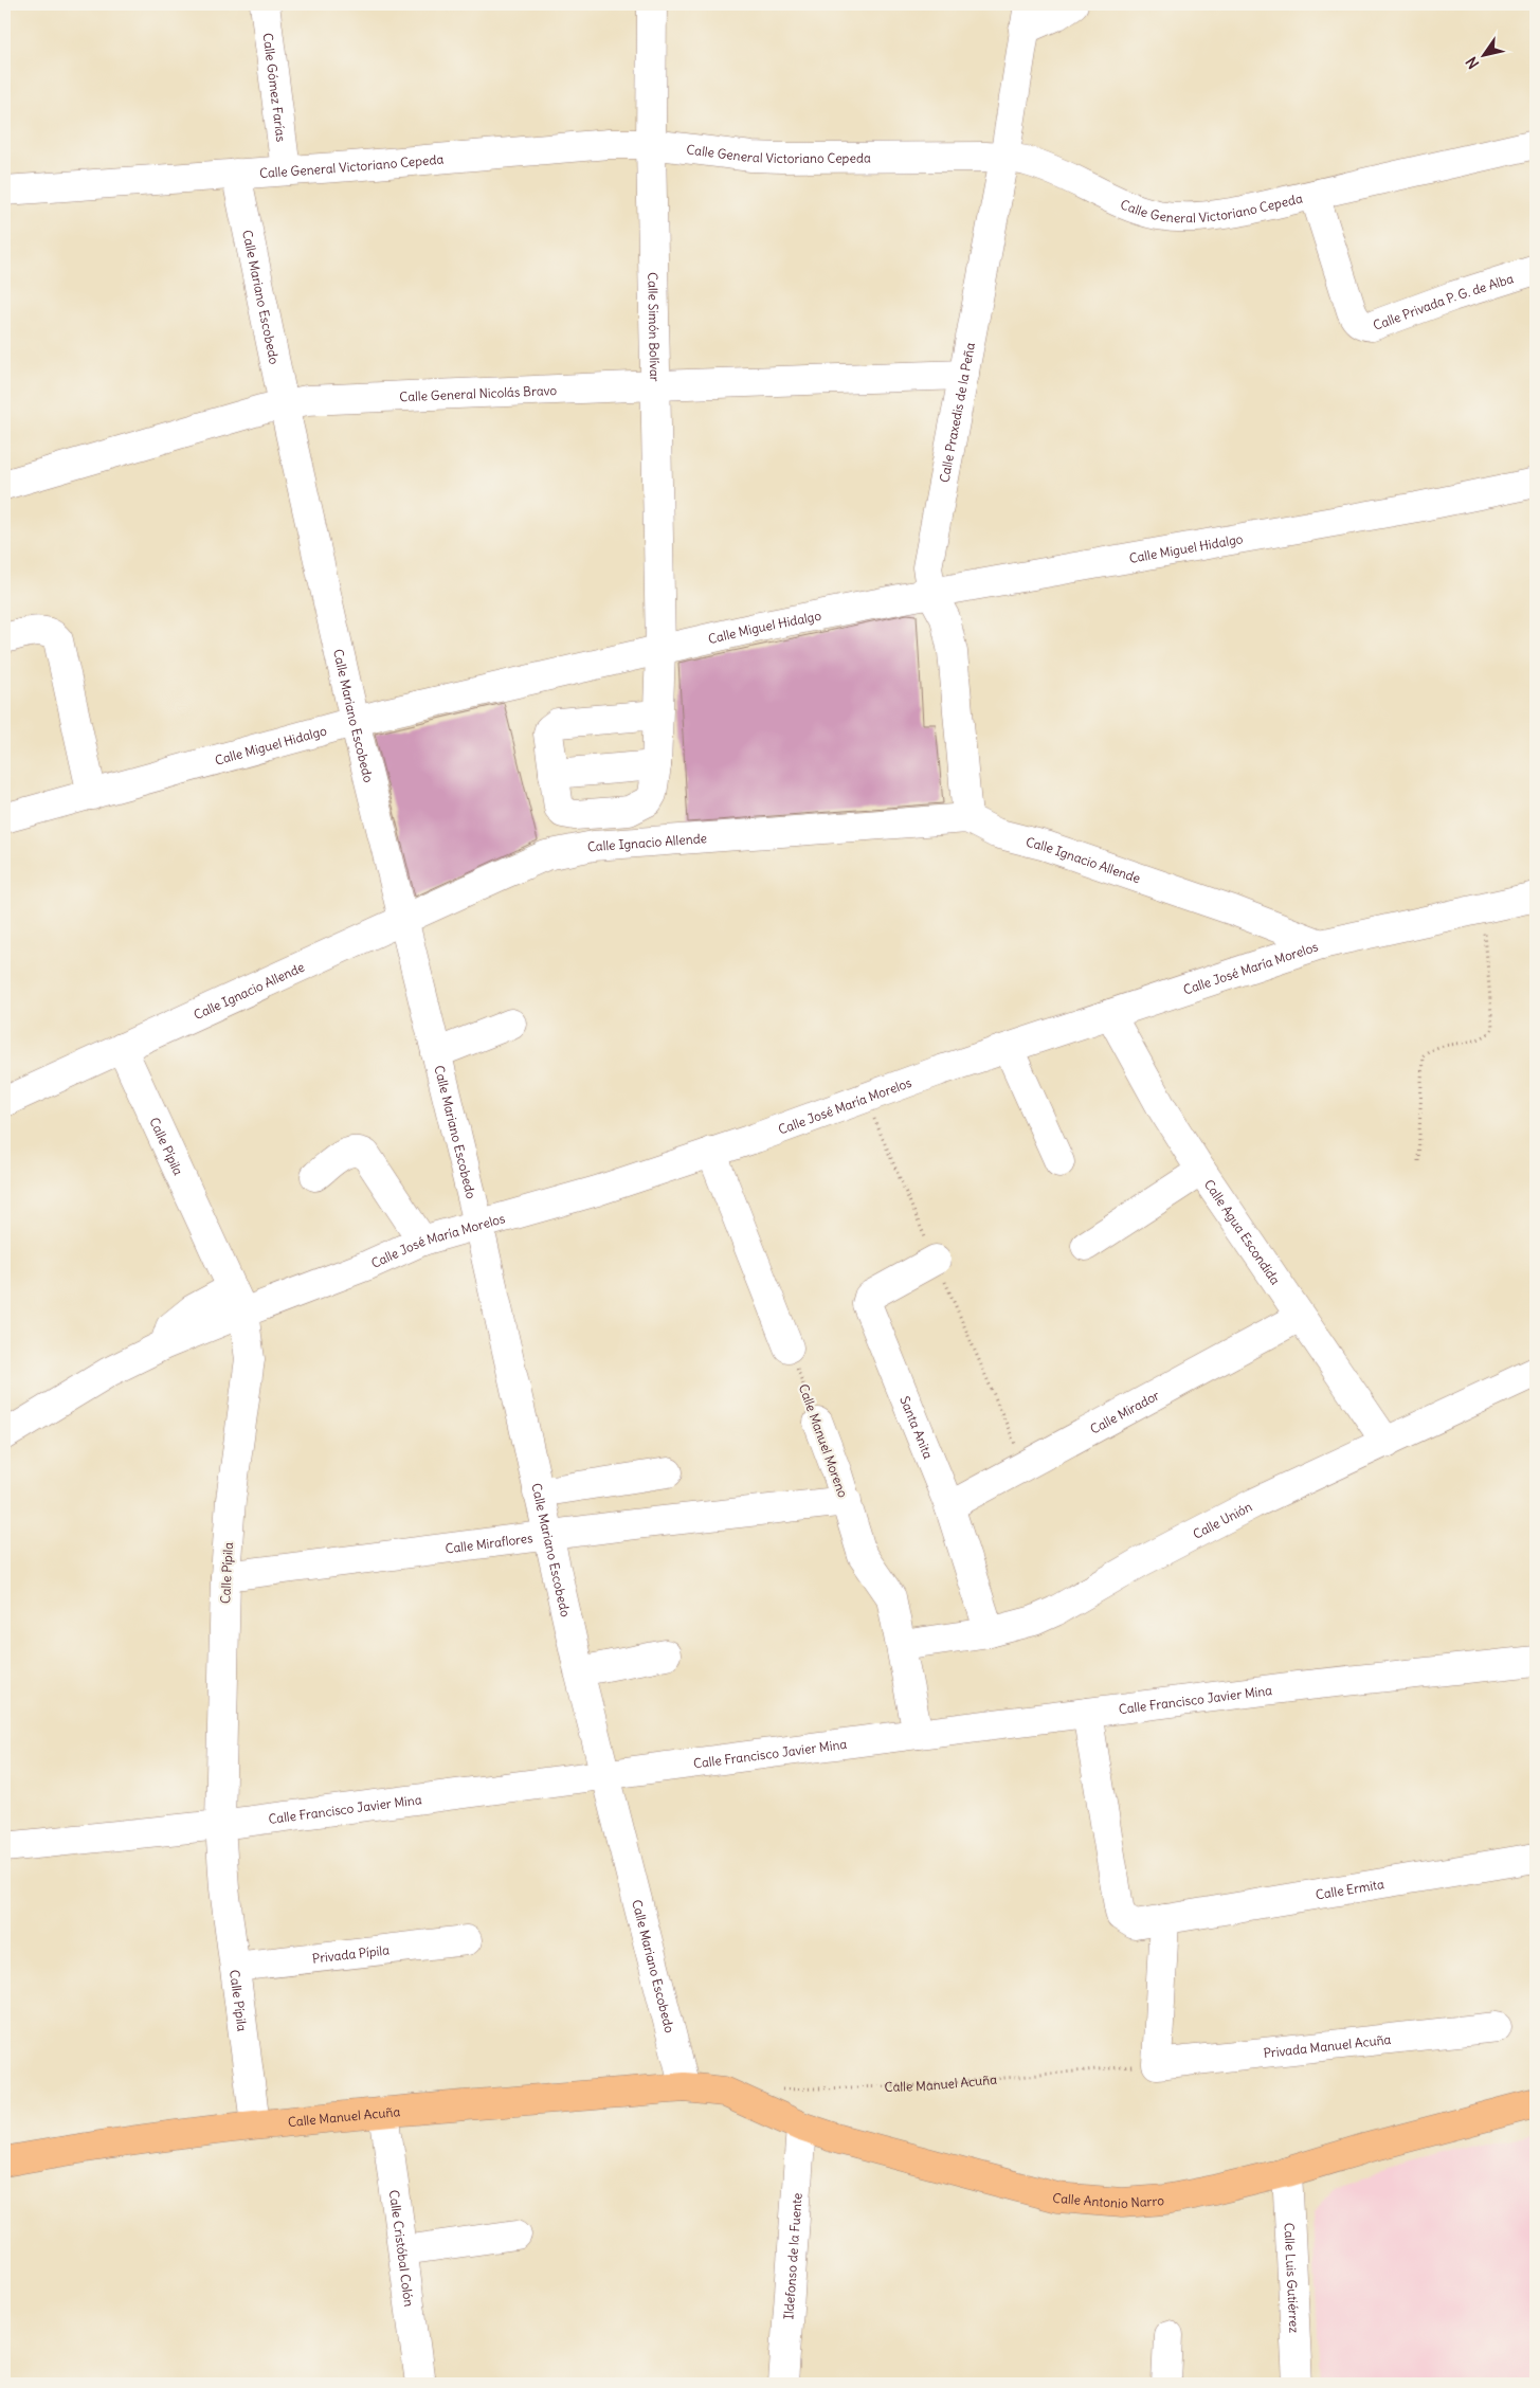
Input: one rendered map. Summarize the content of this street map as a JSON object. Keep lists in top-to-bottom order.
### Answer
{
  "streets": {
    "main road": ["Calle Manuel Acuña", "Calle Antonio Narro"],
    "street": [
      "Calle Gómez Farías",
      "Calle General Victoriano Cepeda",
      "Calle Mariano Escobedo",
      "Calle Privada P. G. de Alba",
      "Calle Simón Bolívar",
      "Calle General Nicolás Bravo",
      "Calle Praxedis de la Peña",
      "Calle Miguel Hidalgo",
      "Calle Ignacio Allende",
      "Calle José María Morelos",
      "Calle Pípila",
      "Calle Agua Escondida",
      "Calle Mirador",
      "Santa Anita",
      "Calle Manuel Moreno",
      "Calle Unión",
      "Calle Miraflores",
      "Calle Francisco Javier Mina",
      "Calle Ermita",
      "Privada Pípila",
      "Privada Manuel Acuña",
      "Calle Cristóbal Colón",
      "Ildefonso de la Fuente",
      "Calle Luis Gutiérrez"
    ]
  },
  "crossings": [
    ["Calle Gómez Farías", "Calle General Victoriano Cepeda"],
    ["Calle General Victoriano Cepeda", "Calle Mariano Escobedo"],
    ["Calle General Victoriano Cepeda", "Calle Privada P. G. de Alba"],
    ["Calle General Victoriano Cepeda", "Calle Simón Bolívar"],
    ["Calle General Victoriano Cepeda", "Calle Praxedis de la Peña"],
    ["Calle Mariano Escobedo", "Calle General Nicolás Bravo"],
    ["Calle Mariano Escobedo", "Calle Miguel Hidalgo"],
    ["Calle Mariano Escobedo", "Calle Ignacio Allende"],
    ["Calle Mariano Escobedo", "Calle José María Morelos"],
    ["Calle Mariano Escobedo", "Calle Miraflores"],
    ["Calle Mariano Escobedo", "Calle Francisco Javier Mina"],
    ["Calle Mariano Escobedo", "Calle Manuel Acuña"],
    ["Calle Mariano Escobedo", "Calle Antonio Narro"],
    ["Calle Simón Bolívar", "Calle General Nicolás Bravo"],
    ["Calle Simón Bolívar", "Calle Miguel Hidalgo"],
    ["Calle General Nicolás Bravo", "Calle Praxedis de la Peña"],
    ["Calle Praxedis de la Peña", "Calle Miguel Hidalgo"],
    ["Calle Praxedis de la Peña", "Calle Ignacio Allende"],
    ["Calle Ignacio Allende", "Calle José María Morelos"],
    ["Calle Ignacio Allende", "Calle Pípila"],
    ["Calle José María Morelos", "Calle Pípila"],
    ["Calle José María Morelos", "Calle Agua Escondida"],
    ["Calle Pípila", "Calle Miraflores"],
    ["Calle Pípila", "Calle Francisco Javier Mina"],
    ["Calle Pípila", "Privada Pípila"],
    ["Calle Pípila", "Calle Manuel Acuña"],
    ["Calle Agua Escondida", "Calle Mirador"],
    ["Calle Agua Escondida", "Calle Unión"],
    ["Calle Mirador", "Santa Anita"],
    ["Santa Anita", "Calle Unión"],
    ["Calle Manuel Moreno", "Calle Unión"],
    ["Calle Manuel Moreno", "Calle Miraflores"],
    ["Calle Manuel Moreno", "Calle Francisco Javier Mina"],
    ["Calle Francisco Javier Mina", "Calle Ermita"],
    ["Privada Manuel Acuña", "Calle Manuel Acuña"],
    ["Calle Manuel Acuña", "Calle Antonio Narro"],
    ["Calle Manuel Acuña", "Calle Cristóbal Colón"],
    ["Calle Antonio Narro", "Ildefonso de la Fuente"],
    ["Calle Antonio Narro", "Calle Luis Gutiérrez"]
  ],
  "north": "bottom left"
}
